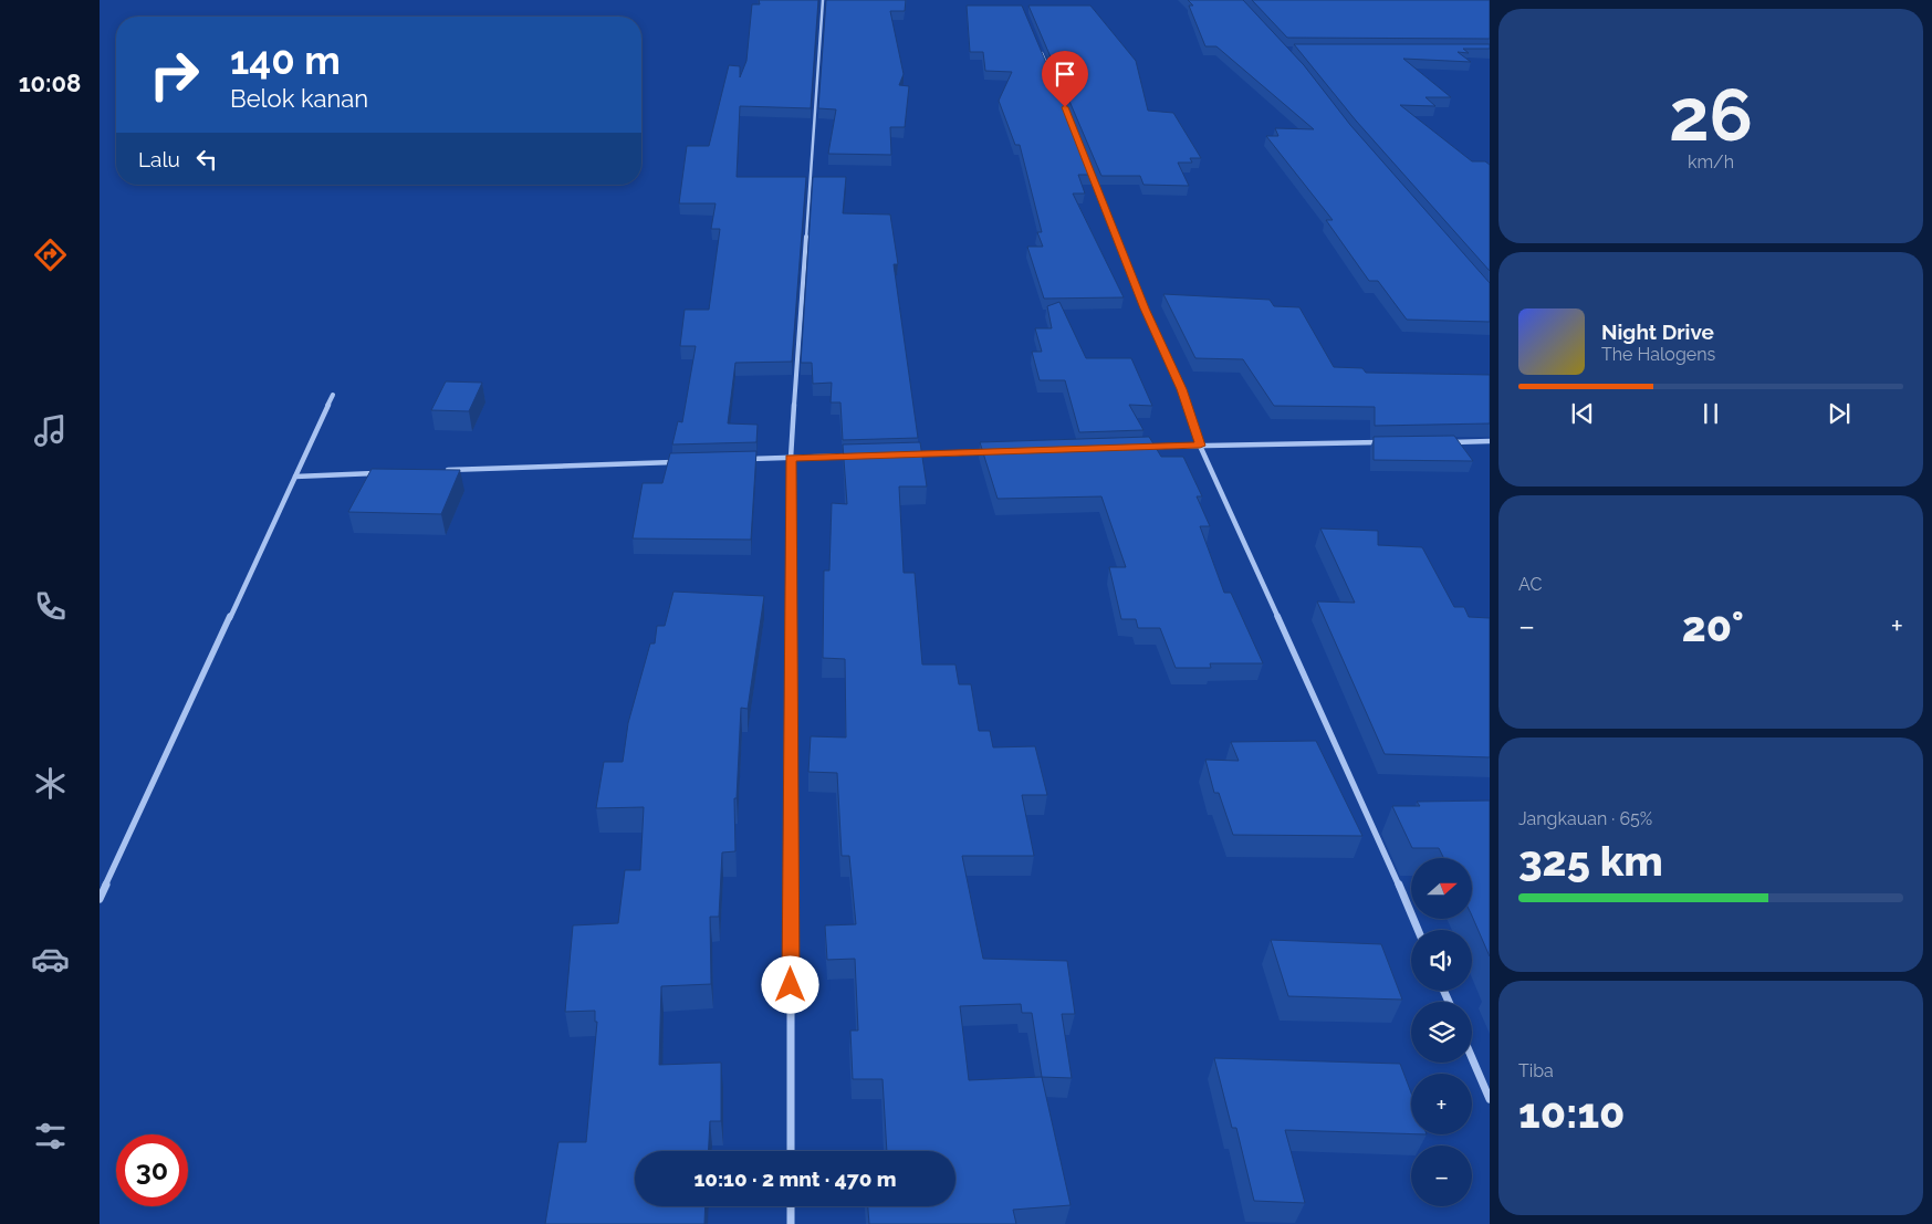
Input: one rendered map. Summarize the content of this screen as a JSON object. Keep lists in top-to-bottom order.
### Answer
{
  "north": "right",
  "page": {
    "tabs": "10:08",
    "tile": [
      ["26", "km/h"],
      "AC",
      ["Jangkauan · 65%", "325 km"],
      ["Tiba", "10:10"]
    ],
    "turn": ["140 m", "Belok kanan"],
    "then": "Lalu",
    "song": ["Night Drive", "The Halogens"],
    "heat": ["−", "20°", "+"],
    "map_buttons": ["+", "−"],
    "limit": "30",
    "trip": "10:10 · 2 mnt · 470 m"
  }
}
